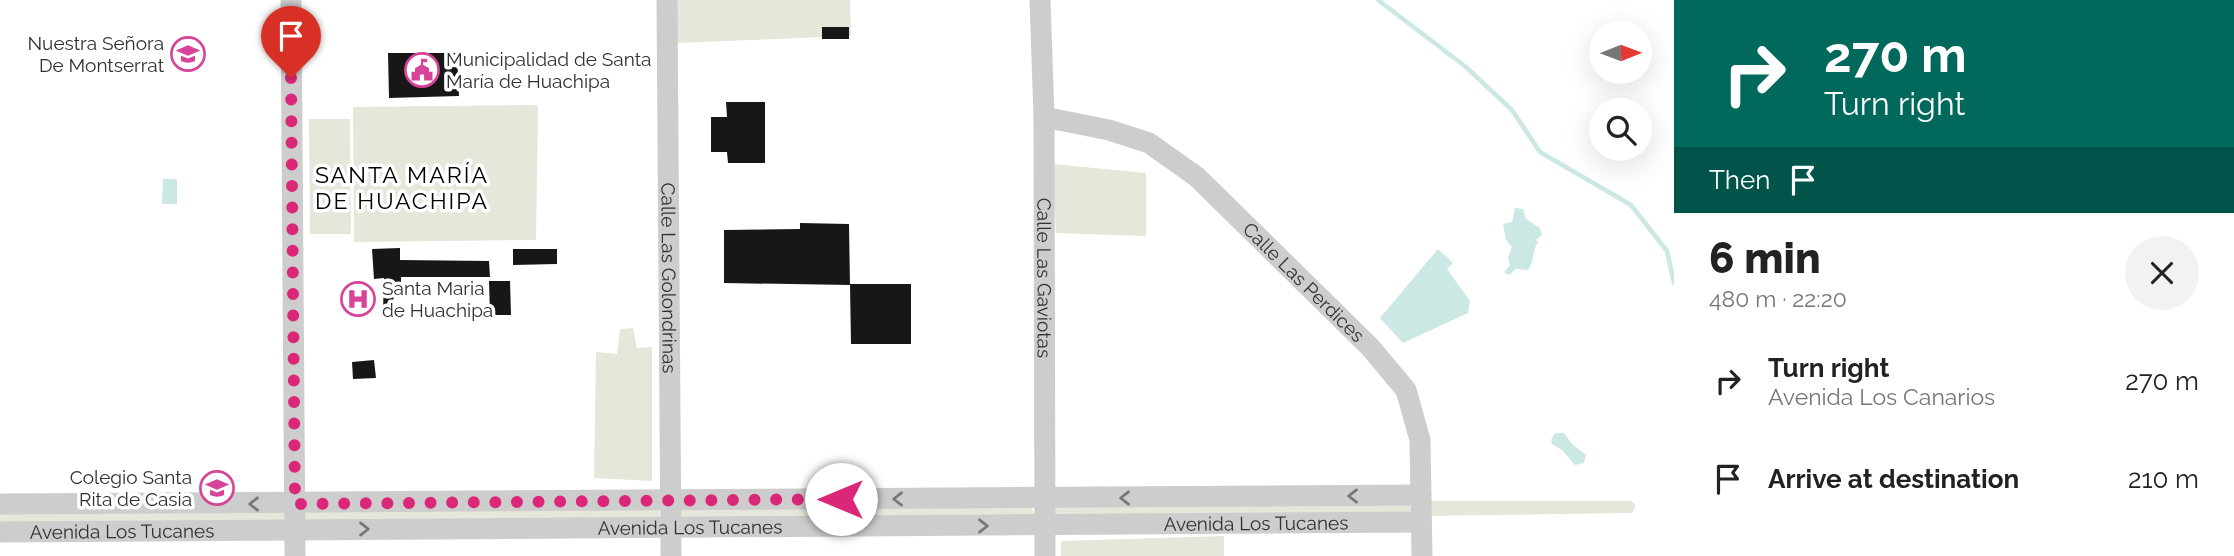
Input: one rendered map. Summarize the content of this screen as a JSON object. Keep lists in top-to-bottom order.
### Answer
{
  "streets": {
    "street": [
      "Calle Las Golondrinas",
      "Calle Las Gaviotas",
      "Calle Las Perdices",
      "Avenida Los Tucanes"
    ]
  },
  "crossings": [
    ["Calle Las Golondrinas", "Avenida Los Tucanes"],
    ["Calle Las Gaviotas", "Calle Las Perdices"],
    ["Calle Las Gaviotas", "Avenida Los Tucanes"],
    ["Calle Las Perdices", "Avenida Los Tucanes"]
  ],
  "districts": ["SANTA MARÍA DE HUACHIPA"],
  "places": {
    "school or university": ["Nuestra Señora De Montserrat", "Colegio Santa Rita de Casia"],
    "public building": ["Municipalidad de Santa María de Huachipa"],
    "hospital": ["Santa Maria de Huachipa"]
  },
  "north": "right",
  "page": {
    "turn": ["270 m", "Turn right"],
    "then": "Then",
    "heading": ["6 min", "480 m · 22:20"],
    "list": [
      {
        "name": "Turn right",
        "note": "Avenida Los Canarios",
        "value": "270 m"
      },
      {
        "name": "Arrive at destination",
        "value": "210 m"
      }
    ]
  }
}
